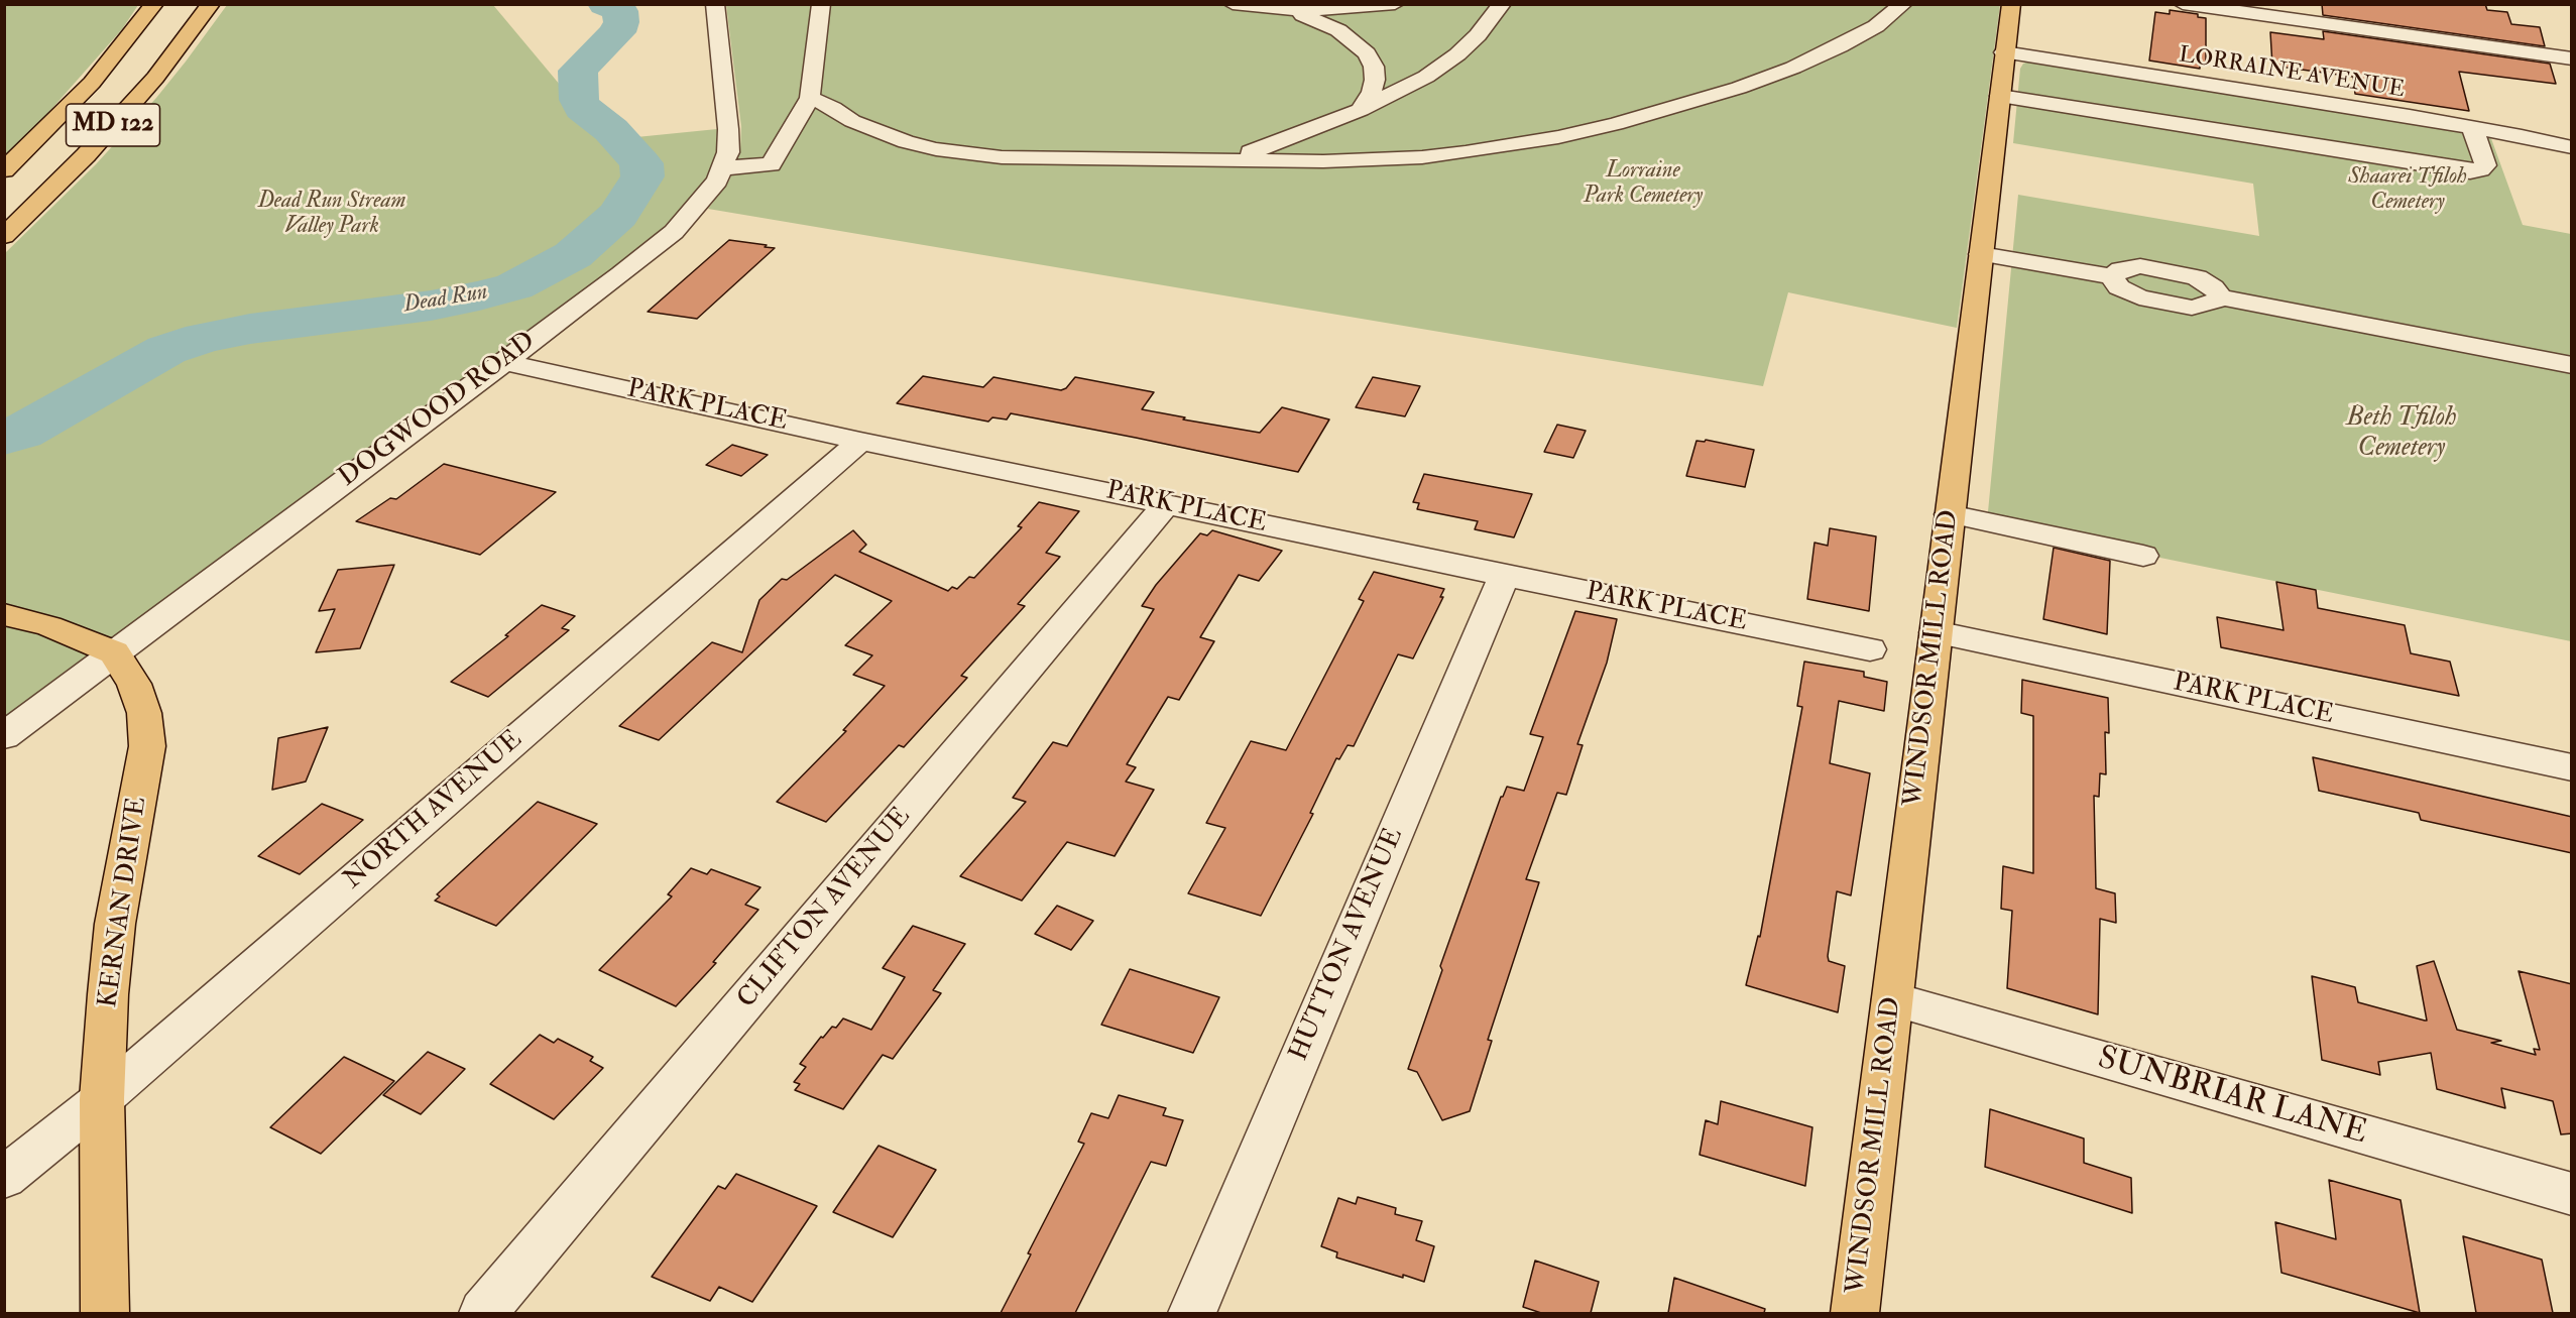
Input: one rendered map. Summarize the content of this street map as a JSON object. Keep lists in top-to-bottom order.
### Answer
{
  "streets": {
    "main road": ["MD 122", "WINDSOR MILL ROAD", "KERNAN DRIVE"],
    "street": [
      "LORRAINE AVENUE",
      "PARK PLACE",
      "DOGWOOD ROAD",
      "NORTH AVENUE",
      "CLIFTON AVENUE",
      "HUTTON AVENUE",
      "SUNBRIAR LANE"
    ]
  },
  "crossings": [
    ["LORRAINE AVENUE", "WINDSOR MILL ROAD"],
    ["PARK PLACE", "DOGWOOD ROAD"],
    ["PARK PLACE", "WINDSOR MILL ROAD"],
    ["PARK PLACE", "NORTH AVENUE"],
    ["PARK PLACE", "CLIFTON AVENUE"],
    ["PARK PLACE", "HUTTON AVENUE"],
    ["DOGWOOD ROAD", "KERNAN DRIVE"],
    ["WINDSOR MILL ROAD", "SUNBRIAR LANE"],
    ["NORTH AVENUE", "KERNAN DRIVE"]
  ],
  "water": ["Dead Run"],
  "parks": [
    "Lorraine Park Cemetery",
    "Shaarei Tfiloh Cemetery",
    "Dead Run Stream Valley Park",
    "Beth Tfiloh Cemetery"
  ]
}
